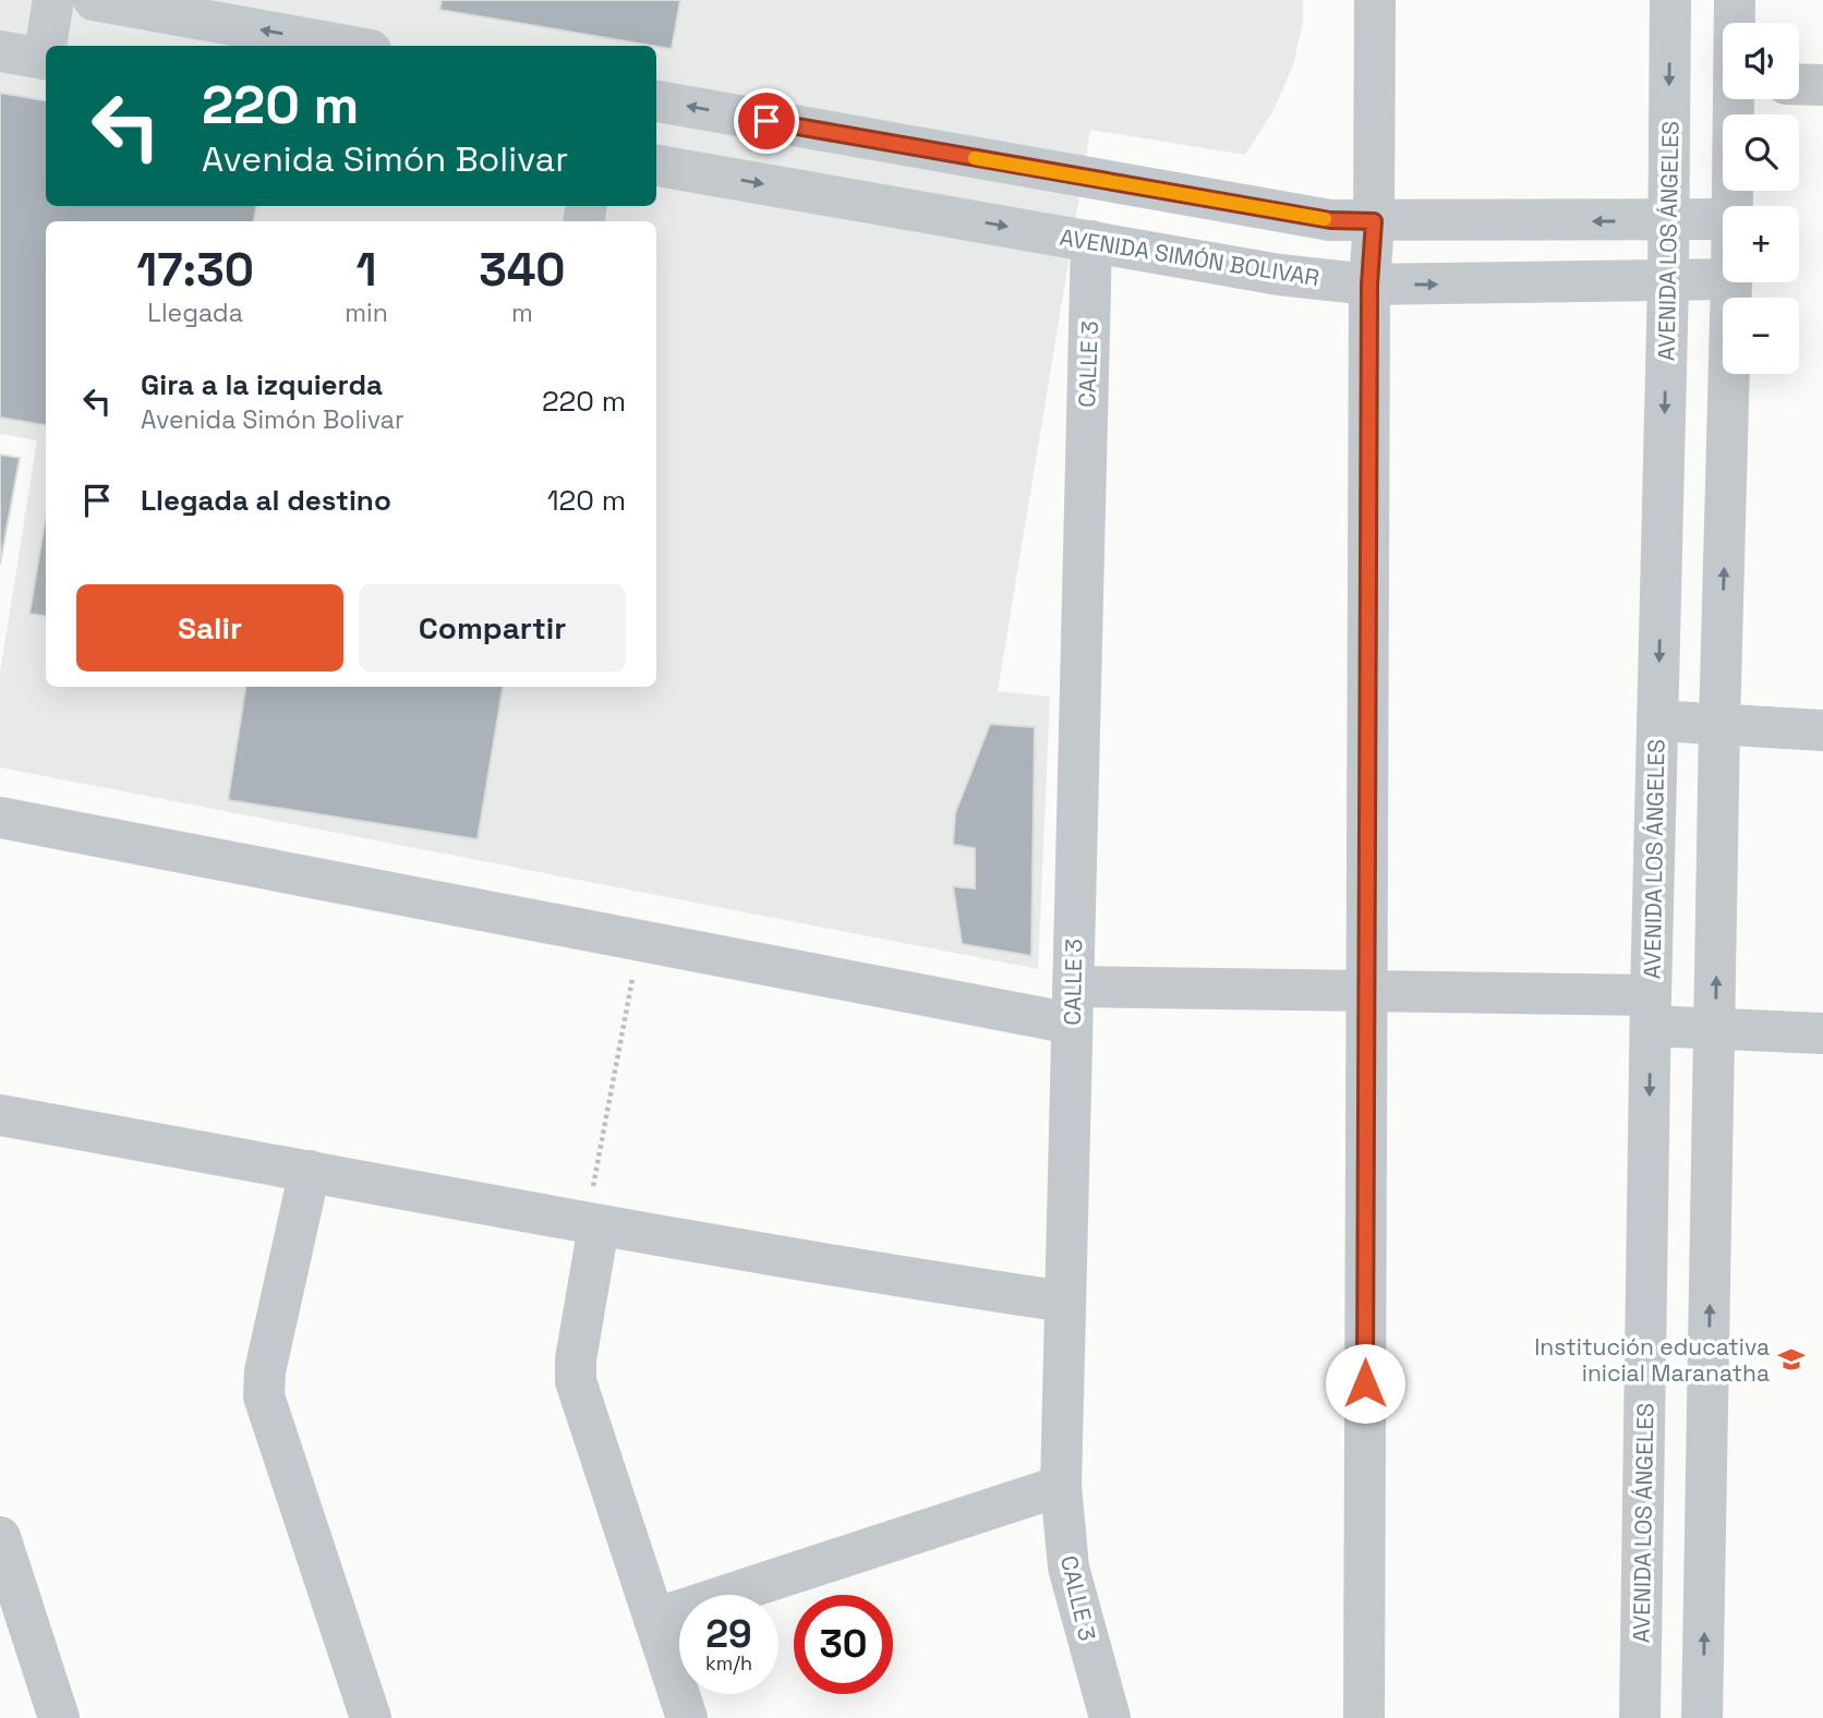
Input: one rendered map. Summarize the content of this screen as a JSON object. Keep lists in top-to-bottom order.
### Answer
{
  "streets": {
    "street": ["AVENIDA LOS ÁNGELES", "AVENIDA SIMÓN BOLIVAR", "CALLE 3"]
  },
  "crossings": [
    ["AVENIDA LOS ÁNGELES", "AVENIDA SIMÓN BOLIVAR"],
    ["AVENIDA SIMÓN BOLIVAR", "CALLE 3"]
  ],
  "places": {
    "school or university": ["Institución educativa inicial Maranatha"]
  },
  "page": {
    "map_buttons": ["+", "−"],
    "turn": ["220 m", "Avenida Simón Bolivar"],
    "eta": [
      "17:30",
      "Llegada",
      "1",
      "min",
      "340",
      "m"
    ],
    "list": [
      {
        "name": "Gira a la izquierda",
        "note": "Avenida Simón Bolivar",
        "value": "220 m"
      },
      {
        "name": "Llegada al destino",
        "value": "120 m"
      }
    ],
    "buttons": ["Salir", "Compartir"],
    "speed": "29 km/h",
    "limit": "30"
  }
}
